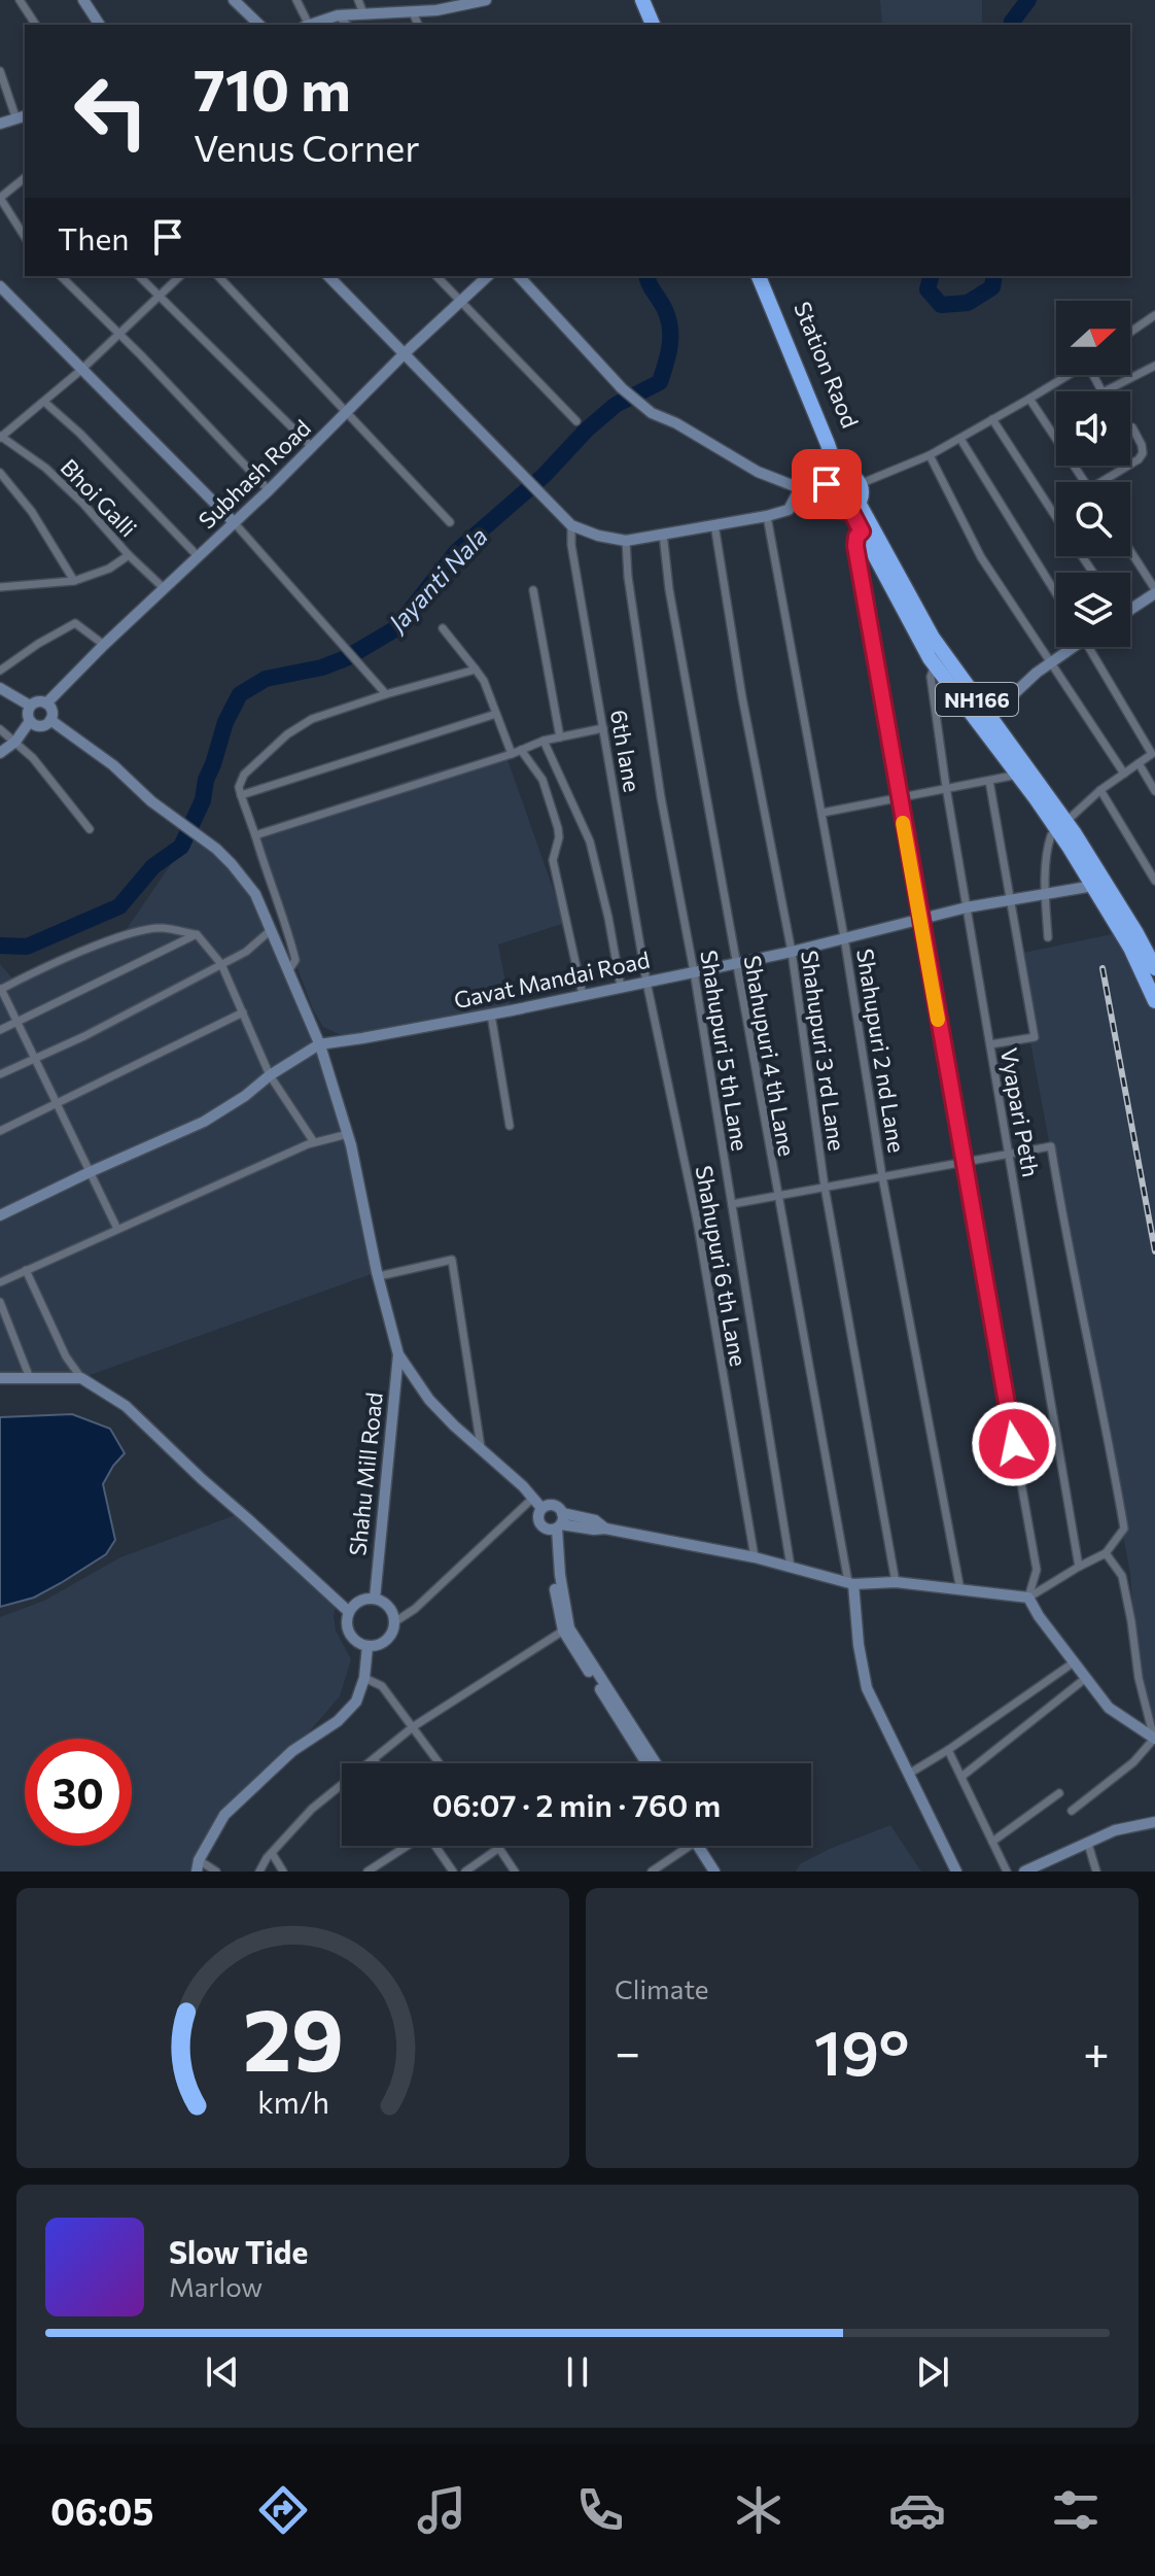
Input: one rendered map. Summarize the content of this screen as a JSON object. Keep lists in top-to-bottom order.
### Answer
{
  "streets": {
    "highway": ["Station Raod", "NH166"],
    "street": [
      "Subhash Road",
      "Bhoi Galli",
      "6th lane",
      "Gavat Mandai Road",
      "Shahupuri 5 th Lane",
      "Shahupuri 3 rd Lane",
      "Shahupuri 2 nd Lane",
      "Shahupuri 4 th Lane",
      "Vyapari Peth",
      "Shahupuri 6 th Lane",
      "Shahu Mill Road"
    ]
  },
  "crossings": [
    ["Station Raod", "NH166"],
    ["Subhash Road", "Bhoi Galli"],
    ["NH166", "Vyapari Peth"],
    ["6th lane", "Gavat Mandai Road"],
    ["6th lane", "Shahupuri 6 th Lane"],
    ["Gavat Mandai Road", "Shahupuri 5 th Lane"],
    ["Gavat Mandai Road", "Shahupuri 3 rd Lane"],
    ["Gavat Mandai Road", "Shahupuri 2 nd Lane"],
    ["Gavat Mandai Road", "Shahupuri 4 th Lane"],
    ["Gavat Mandai Road", "Shahupuri 6 th Lane"]
  ],
  "water": ["Jayanti Nala"],
  "north": "right",
  "page": {
    "turn": ["710 m", "Venus Corner"],
    "then": "Then",
    "limit": "30",
    "trip": "06:07 · 2 min · 760 m",
    "tile": "Climate",
    "heat": ["−", "19°", "+"],
    "song": ["Slow Tide", "Marlow"],
    "tabs": "06:05",
    "gauge": ["29", "km/h"]
  }
}
